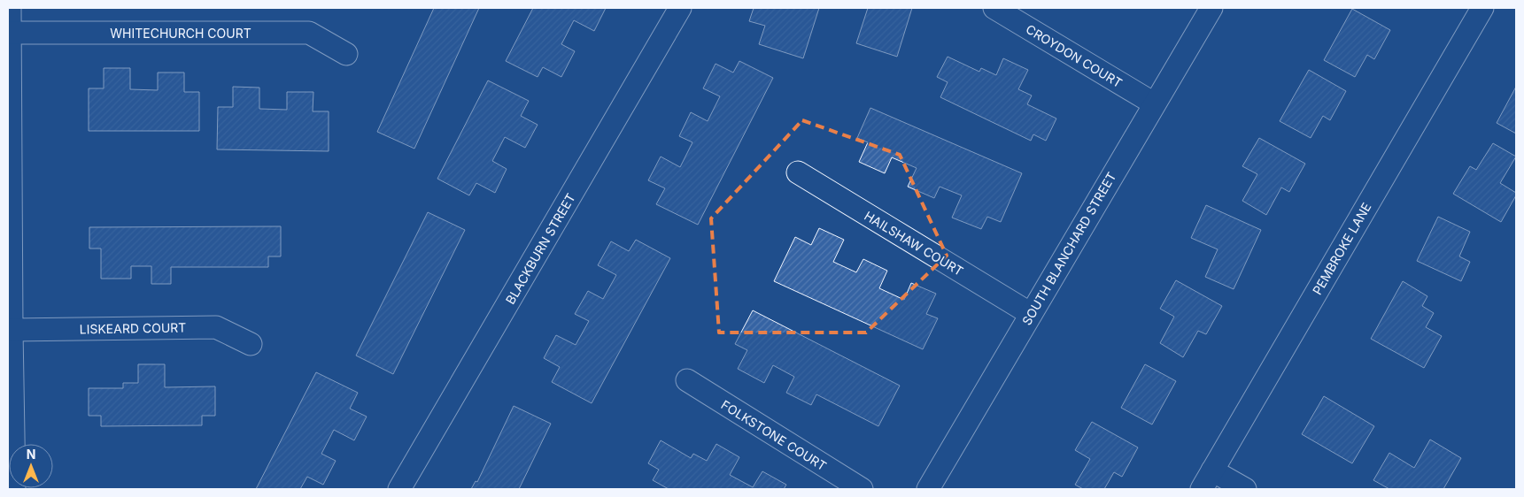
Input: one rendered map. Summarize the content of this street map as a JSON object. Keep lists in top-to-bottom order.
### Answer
{
  "streets": {
    "street": [
      "WHITECHURCH COURT",
      "CROYDON COURT",
      "HAILSHAW COURT",
      "BLACKBURN STREET",
      "SOUTH BLANCHARD STREET",
      "PEMBROKE LANE",
      "LISKEARD COURT",
      "FOLKSTONE COURT"
    ]
  },
  "crossings": [
    ["CROYDON COURT", "SOUTH BLANCHARD STREET"],
    ["HAILSHAW COURT", "SOUTH BLANCHARD STREET"]
  ],
  "north": "top"
}
